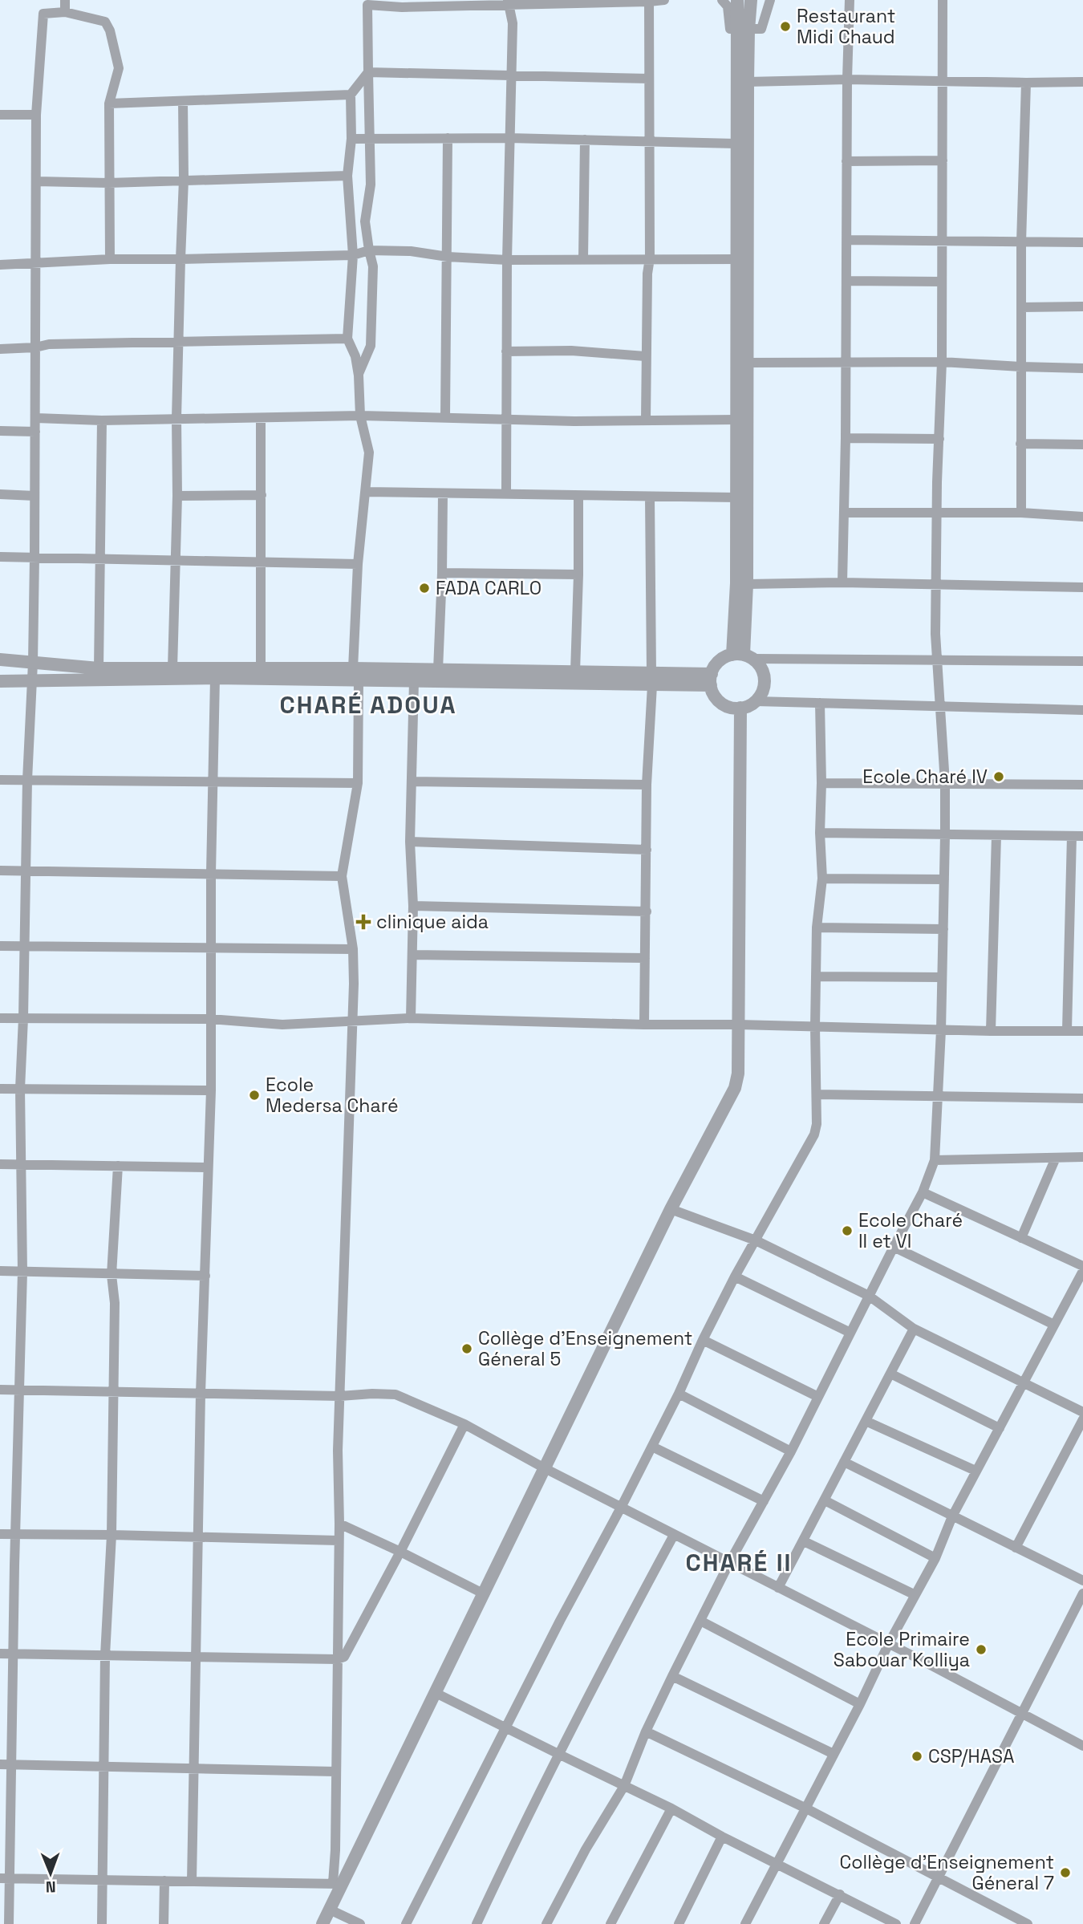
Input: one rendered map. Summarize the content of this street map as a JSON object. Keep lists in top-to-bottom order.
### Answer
{
  "districts": ["CHARÉ ADOUA", "CHARÉ II"],
  "places": {
    "other": [
      "Restaurant Midi Chaud",
      "FADA CARLO",
      "Ecole Charé IV",
      "Ecole Medersa Charé",
      "Ecole Charé II et VI",
      "Collège d'Enseignement Géneral 5",
      "Ecole Primaire Sabouar Kolliya",
      "CSP/HASA",
      "Collège d'Enseignement Géneral 7"
    ],
    "health": ["clinique aida"]
  },
  "north": "bottom"
}
